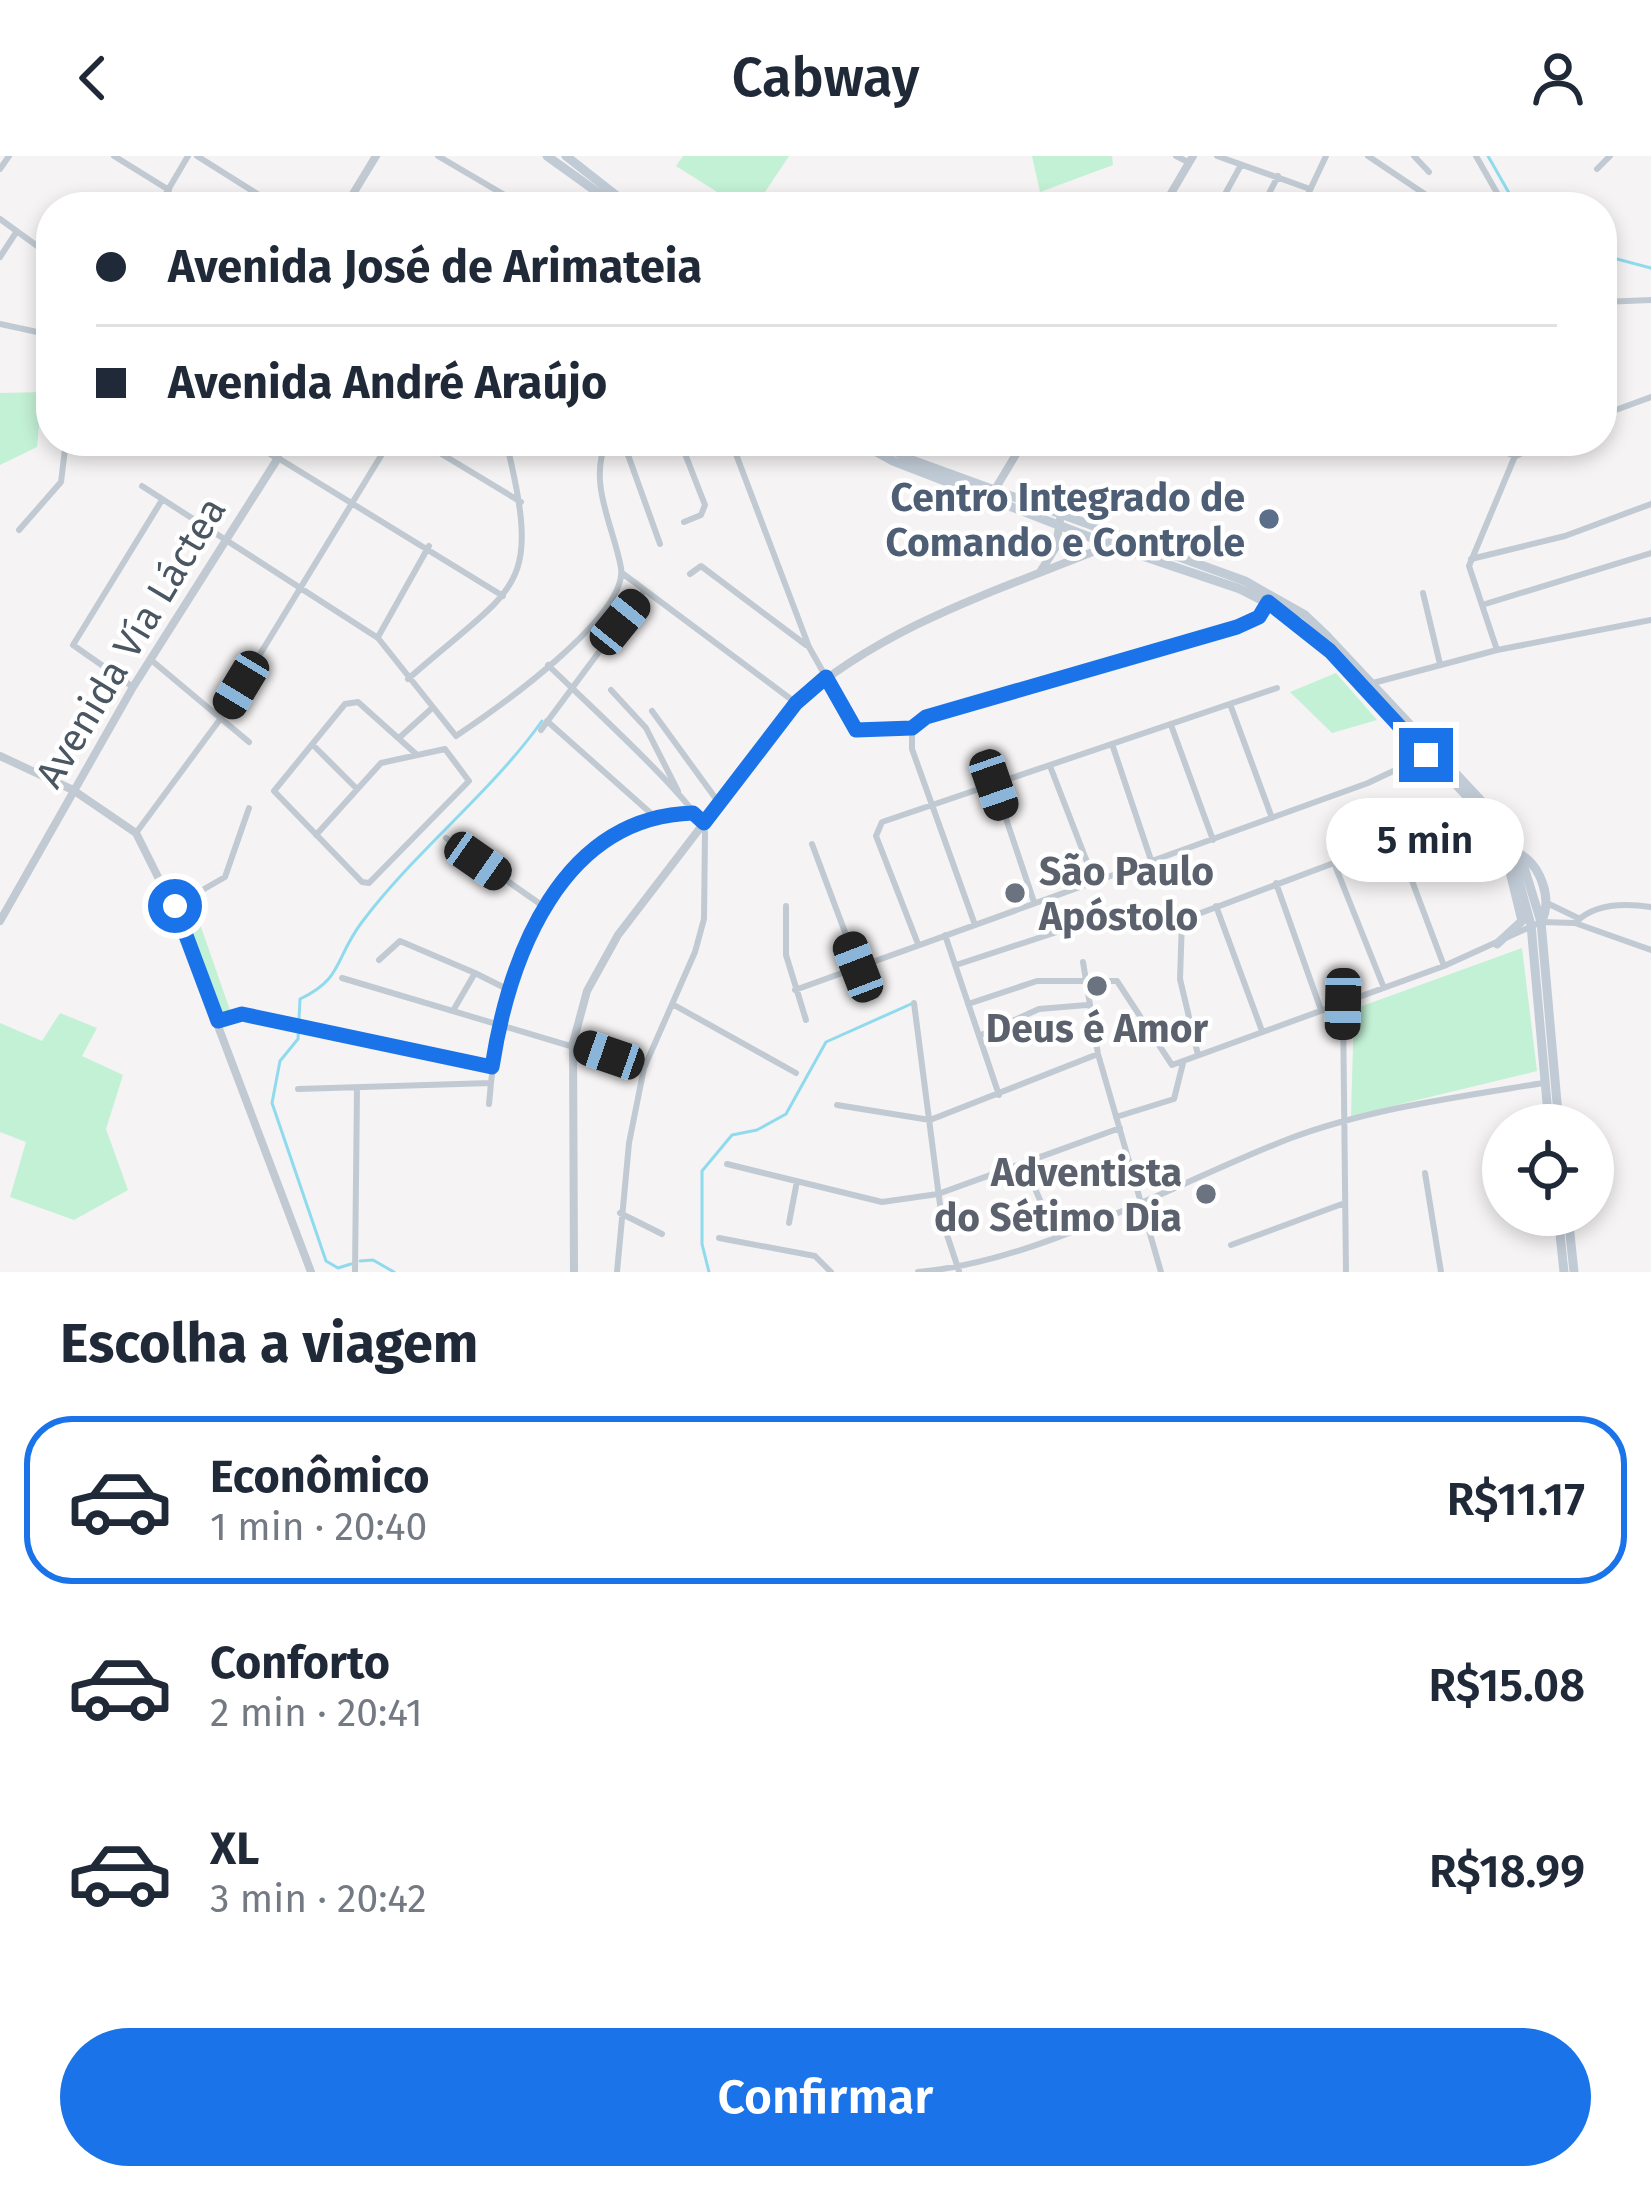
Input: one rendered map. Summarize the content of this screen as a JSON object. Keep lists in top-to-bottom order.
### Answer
{
  "streets": {
    "street": ["Avenida Vía Láctea"]
  },
  "places": [
    "Centro Integrado de Comando e Controle",
    "São Paulo Apóstolo",
    "Deus é Amor",
    "Adventista do Sétimo Dia"
  ],
  "page": {
    "header": "Cabway",
    "banner": ["Avenida José de Arimateia", "Avenida André Araújo"],
    "bubble": "5 min",
    "heading": "Escolha a viagem",
    "list": [
      {
        "name": "Econômico",
        "note": "1 min · 20:40",
        "value": "R$11.17"
      },
      {
        "name": "Conforto",
        "note": "2 min · 20:41",
        "value": "R$15.08"
      },
      {
        "name": "XL",
        "note": "3 min · 20:42",
        "value": "R$18.99"
      }
    ],
    "buttons": "Confirmar"
  }
}
